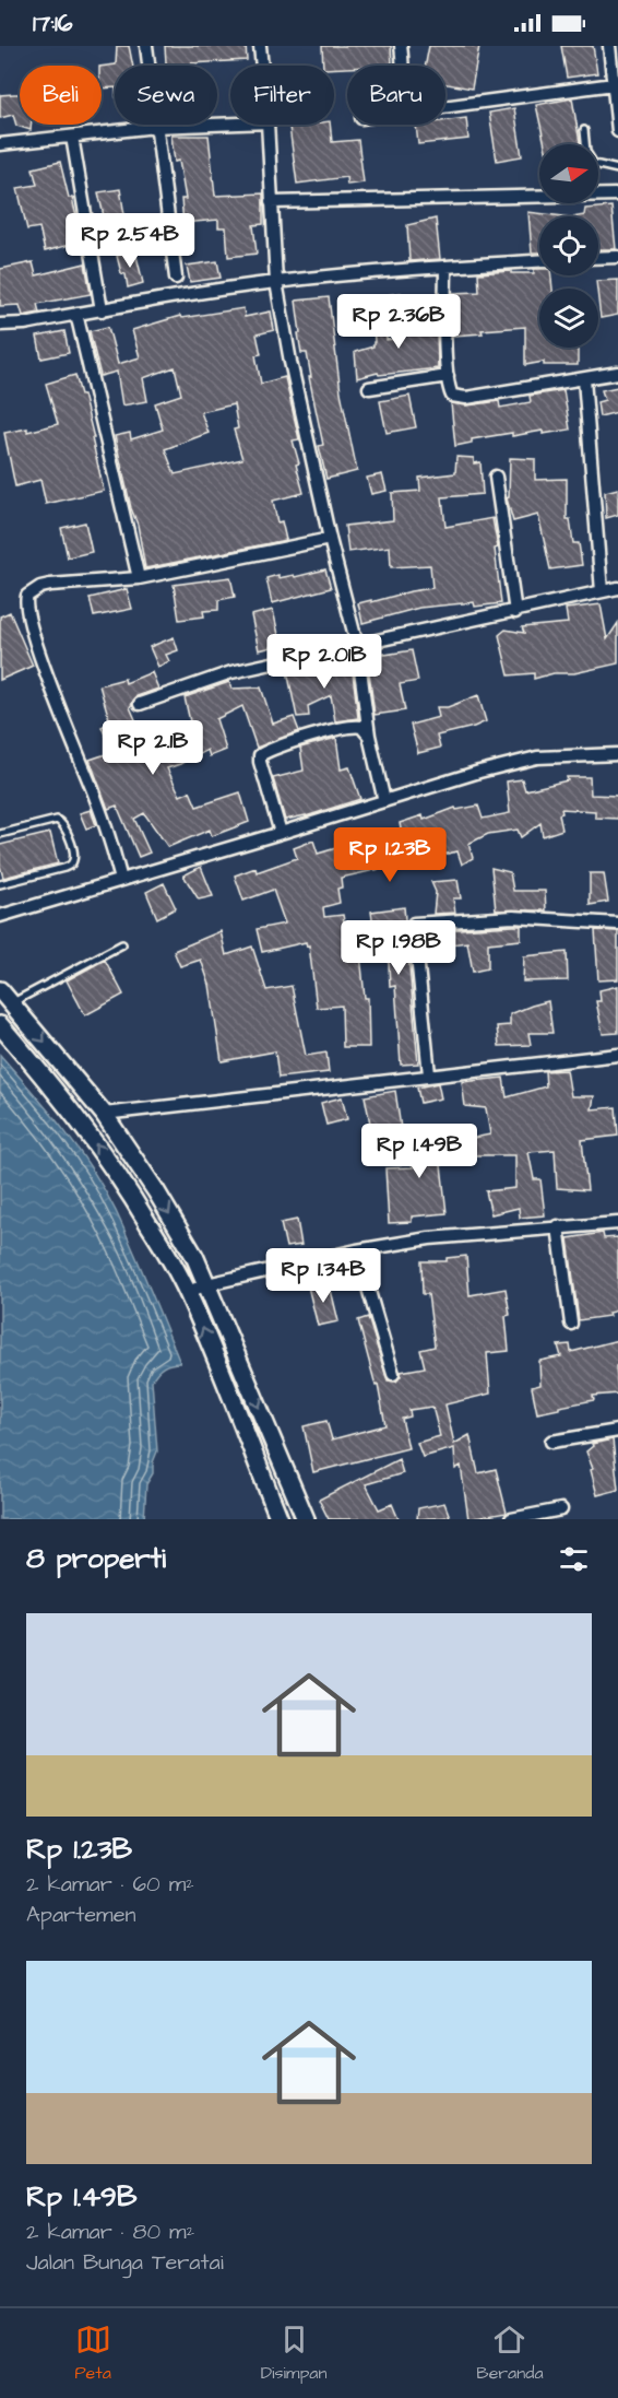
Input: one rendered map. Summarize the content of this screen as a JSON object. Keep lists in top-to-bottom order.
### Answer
{
  "north": "right",
  "page": {
    "status": "17:16",
    "chip": [
      "Beli",
      "Sewa",
      "Filter",
      "Baru"
    ],
    "price": [
      "Rp 2.54B",
      "Rp 2.36B",
      "Rp 2.01B",
      "Rp 2.1B",
      "Rp 1.23B",
      "Rp 1.98B",
      "Rp 1.49B",
      "Rp 1.34B"
    ],
    "heading": "8 properti",
    "list": [
      {
        "name": "Rp 1.23B",
        "note": "2 kamar · 60 m² · Apartemen"
      },
      {
        "name": "Rp 1.49B",
        "note": "2 kamar · 80 m² · Jalan Bunga Teratai"
      }
    ],
    "tabs": ["Peta", "Disimpan", "Beranda"]
  }
}
